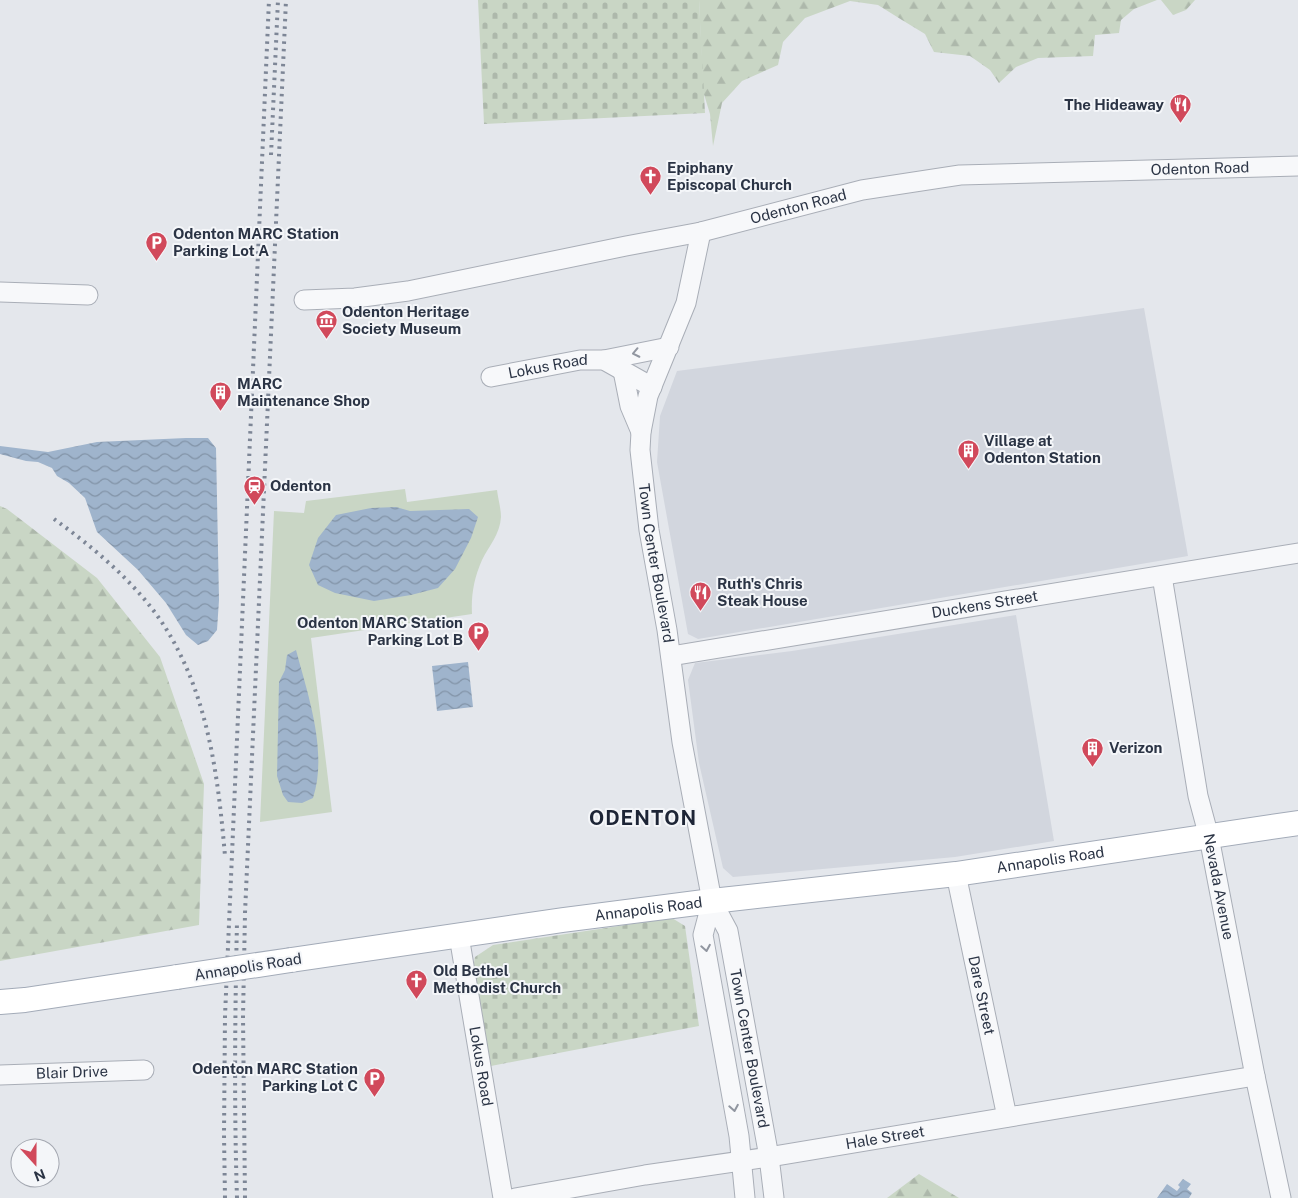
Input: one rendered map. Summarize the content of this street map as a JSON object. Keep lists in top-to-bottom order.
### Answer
{
  "streets": {
    "main road": ["Annapolis Road"],
    "street": [
      "Odenton Road",
      "Lokus Road",
      "Town Center Boulevard",
      "Duckens Street",
      "Nevada Avenue",
      "Dare Street",
      "Blair Drive",
      "Hale Street"
    ]
  },
  "crossings": [
    ["Odenton Road", "Town Center Boulevard"],
    ["Lokus Road", "Town Center Boulevard"],
    ["Lokus Road", "Annapolis Road"],
    ["Town Center Boulevard", "Duckens Street"],
    ["Town Center Boulevard", "Annapolis Road"],
    ["Town Center Boulevard", "Hale Street"],
    ["Duckens Street", "Nevada Avenue"],
    ["Annapolis Road", "Nevada Avenue"],
    ["Annapolis Road", "Dare Street"],
    ["Nevada Avenue", "Hale Street"],
    ["Dare Street", "Hale Street"]
  ],
  "districts": ["ODENTON"],
  "places": {
    "restaurant": ["The Hideaway", "Ruth's Chris Steak House"],
    "church": ["Epiphany Episcopal Church", "Old Bethel Methodist Church"],
    "parking": ["Odenton MARC Station Parking Lot A", "Odenton MARC Station Parking Lot B", "Odenton MARC Station Parking Lot C"],
    "museum": ["Odenton Heritage Society Museum"],
    "building": ["MARC Maintenance Shop", "Village at Odenton Station", "Verizon"],
    "station": ["Odenton"]
  },
  "north": "bottom"
}
